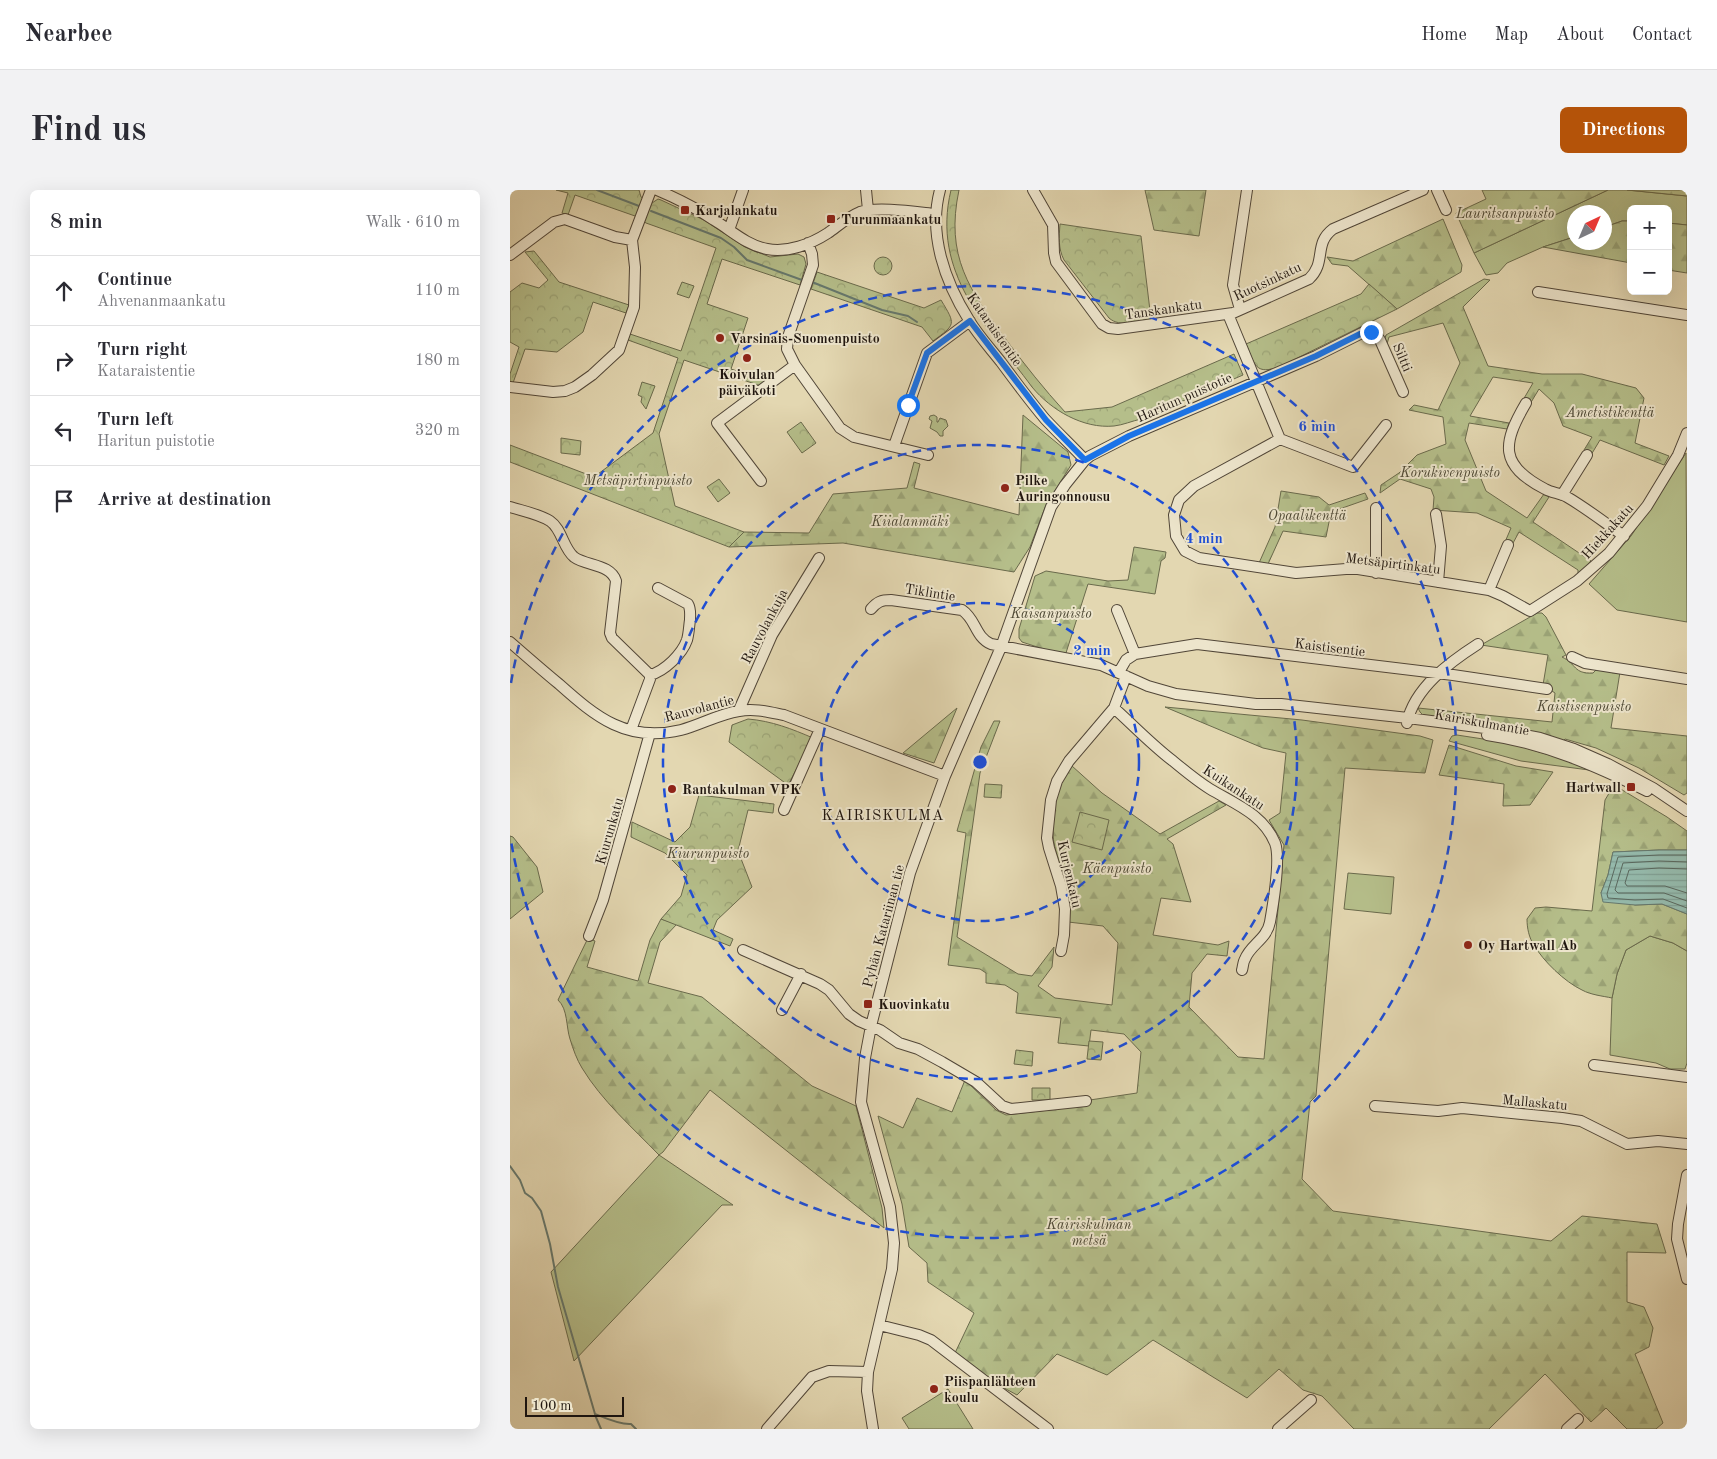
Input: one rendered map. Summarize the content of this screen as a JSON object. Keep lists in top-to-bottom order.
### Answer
{
  "streets": {
    "street": [
      "Ruotsinkatu",
      "Tanskankatu",
      "Kataraistentie",
      "Siltti",
      "Haritun puistotie",
      "Hiekkakatu",
      "Metsäpirtinkatu",
      "Tiklintie",
      "Rauvolankuja",
      "Kaistisentie",
      "Rauvolantie",
      "Kairiskulmantie",
      "Kuikankatu",
      "Kiurunkatu",
      "Kurjenkatu",
      "Pyhän Katariinan tie",
      "Mallaskatu"
    ]
  },
  "crossings": [
    ["Ruotsinkatu", "Tanskankatu"],
    ["Kataraistentie", "Haritun puistotie"],
    ["Siltti", "Haritun puistotie"],
    ["Haritun puistotie", "Tiklintie"],
    ["Haritun puistotie", "Kairiskulmantie"],
    ["Haritun puistotie", "Pyhän Katariinan tie"],
    ["Hiekkakatu", "Metsäpirtinkatu"],
    ["Tiklintie", "Kairiskulmantie"],
    ["Tiklintie", "Pyhän Katariinan tie"],
    ["Rauvolankuja", "Rauvolantie"],
    ["Rauvolantie", "Kiurunkatu"],
    ["Rauvolantie", "Pyhän Katariinan tie"],
    ["Kairiskulmantie", "Kurjenkatu"],
    ["Kairiskulmantie", "Pyhän Katariinan tie"],
    ["Kuikankatu", "Kurjenkatu"]
  ],
  "districts": ["KAIRISKULMA"],
  "parks": [
    "Lauritsanpuisto",
    "Ametistikenttä",
    "Korukivenpuisto",
    "Metsäpirtinpuisto",
    "Opaalikenttä",
    "Kiialanmäki",
    "Kaisanpuisto",
    "Kaistisenpuisto",
    "Kiurunpuisto",
    "Käenpuisto",
    "Kairiskulman metsä"
  ],
  "places": {
    "transit": [
      "Karjalankatu",
      "Turunmaankatu",
      "Hartwall",
      "Kuovinkatu"
    ],
    "other": [
      "Varsinais-Suomenpuisto",
      "Koivulan päiväkoti",
      "Pilke Auringonnousu",
      "Rantakulman VPK",
      "Oy Hartwall Ab",
      "Piispanlähteen koulu"
    ]
  },
  "scale_bar": "100 m",
  "north": "top right",
  "page": {
    "header": "Nearbee",
    "nav": [
      "Home",
      "Map",
      "About",
      "Contact"
    ],
    "buttons": "Directions",
    "title": "Find us",
    "heading": ["8 min", "Walk · 610 m"],
    "map_buttons": ["+", "−"],
    "list": [
      ["Continue", "Ahvenanmaankatu", "110 m"],
      ["Turn right", "Kataraistentie", "180 m"],
      ["Turn left", "Haritun puistotie", "320 m"],
      "Arrive at destination"
    ],
    "scale": "100 m"
  },
  "rings": ["6 min", "4 min", "2 min"]
}
